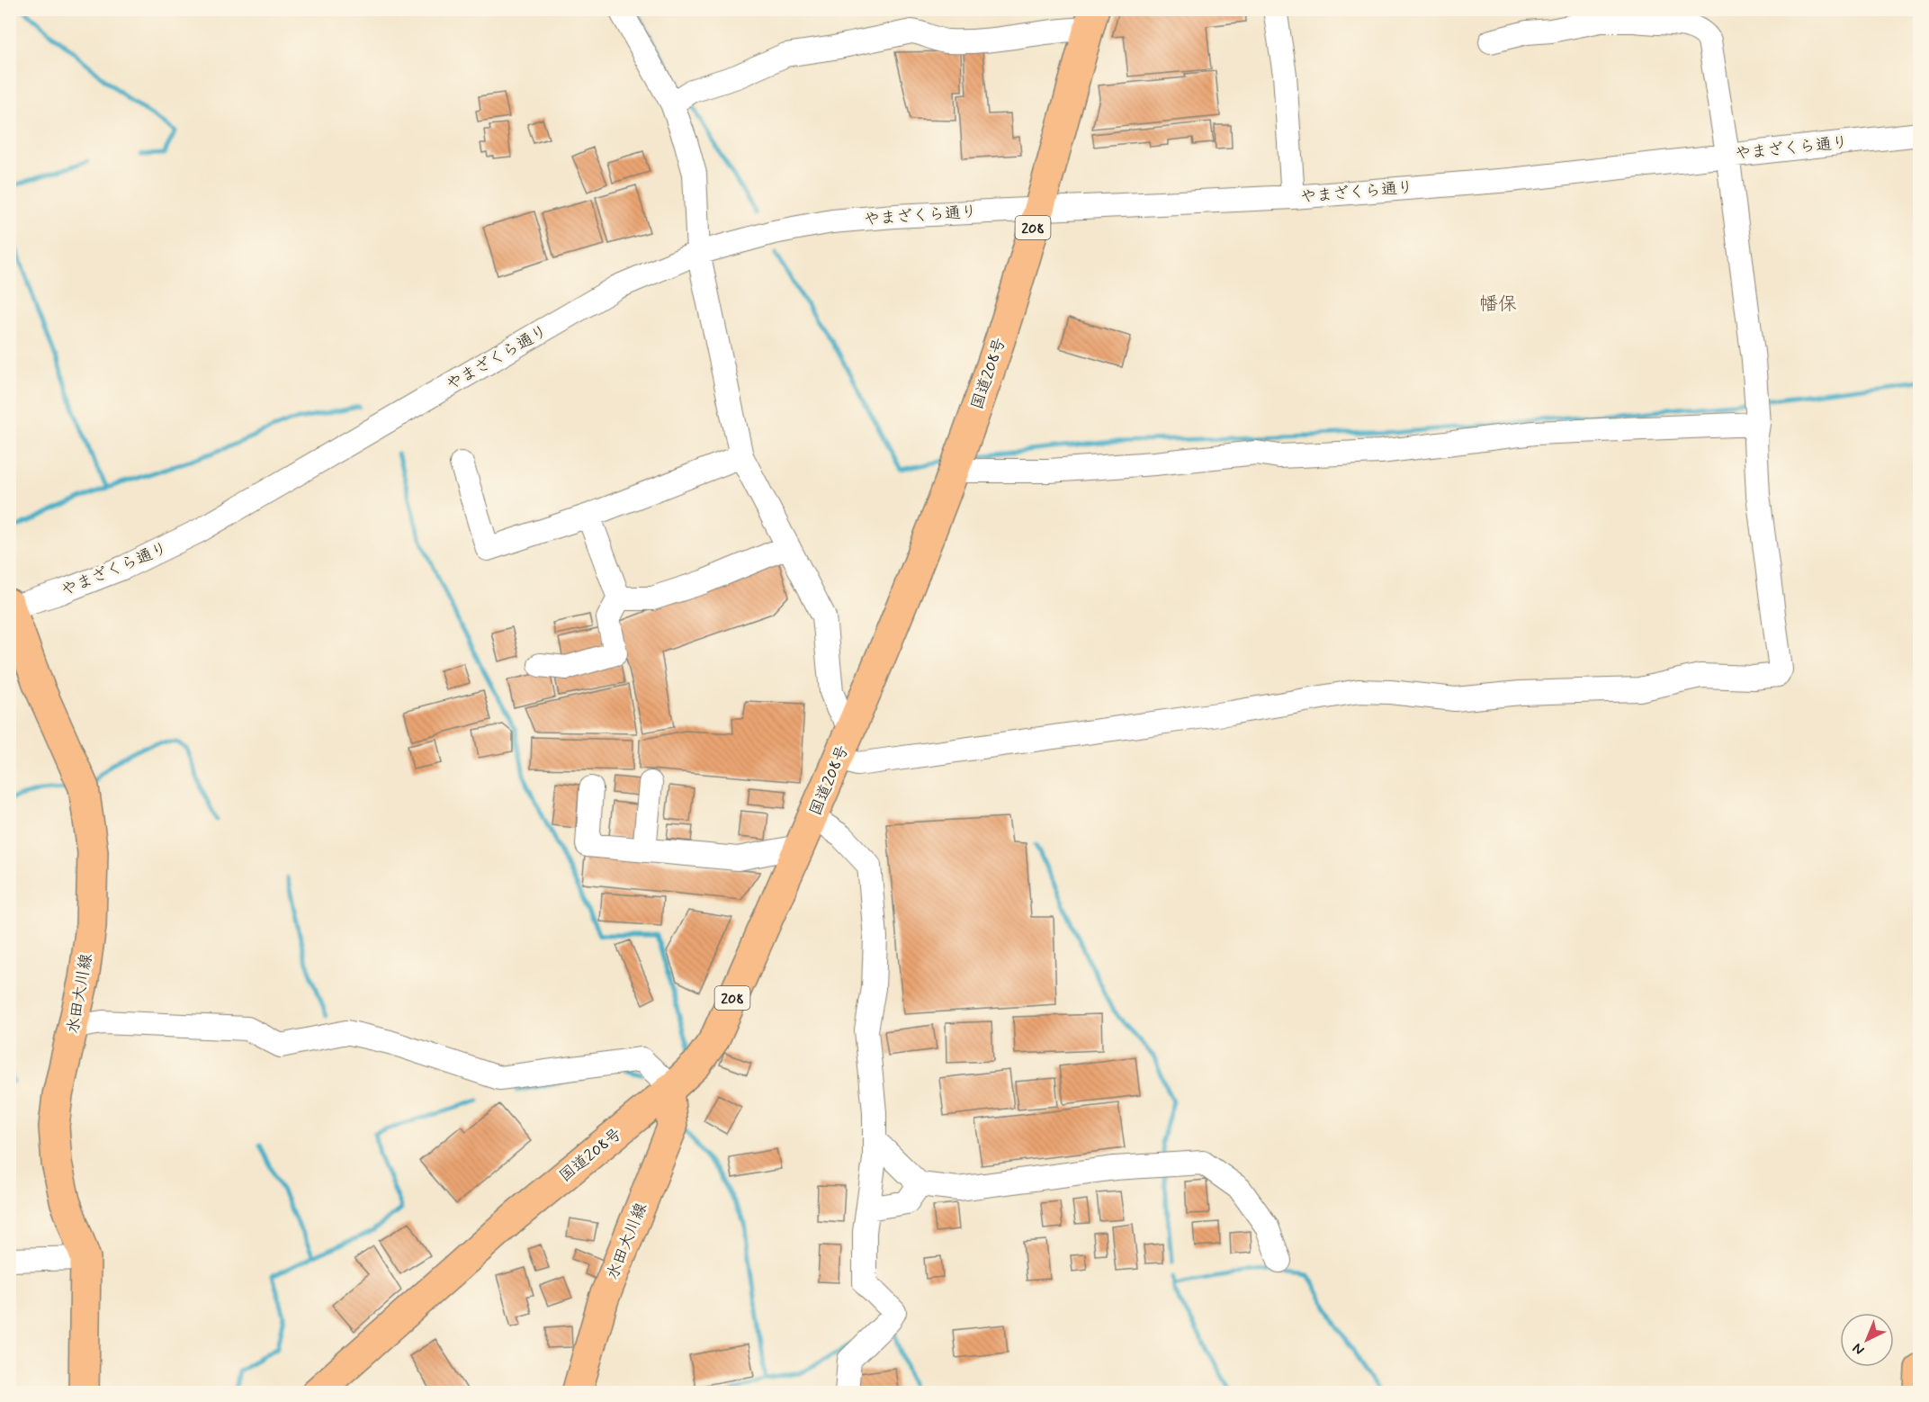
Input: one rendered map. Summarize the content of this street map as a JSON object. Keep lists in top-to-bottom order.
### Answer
{
  "streets": {
    "main road": ["208", "国道208号", "水田大川線"],
    "street": ["やまざくら通り"]
  },
  "crossings": [
    ["やまざくら通り", "国道208号"],
    ["やまざくら通り", "水田大川線"],
    ["国道208号", "水田大川線"]
  ],
  "districts": ["幡保"],
  "north": "bottom left"
}
